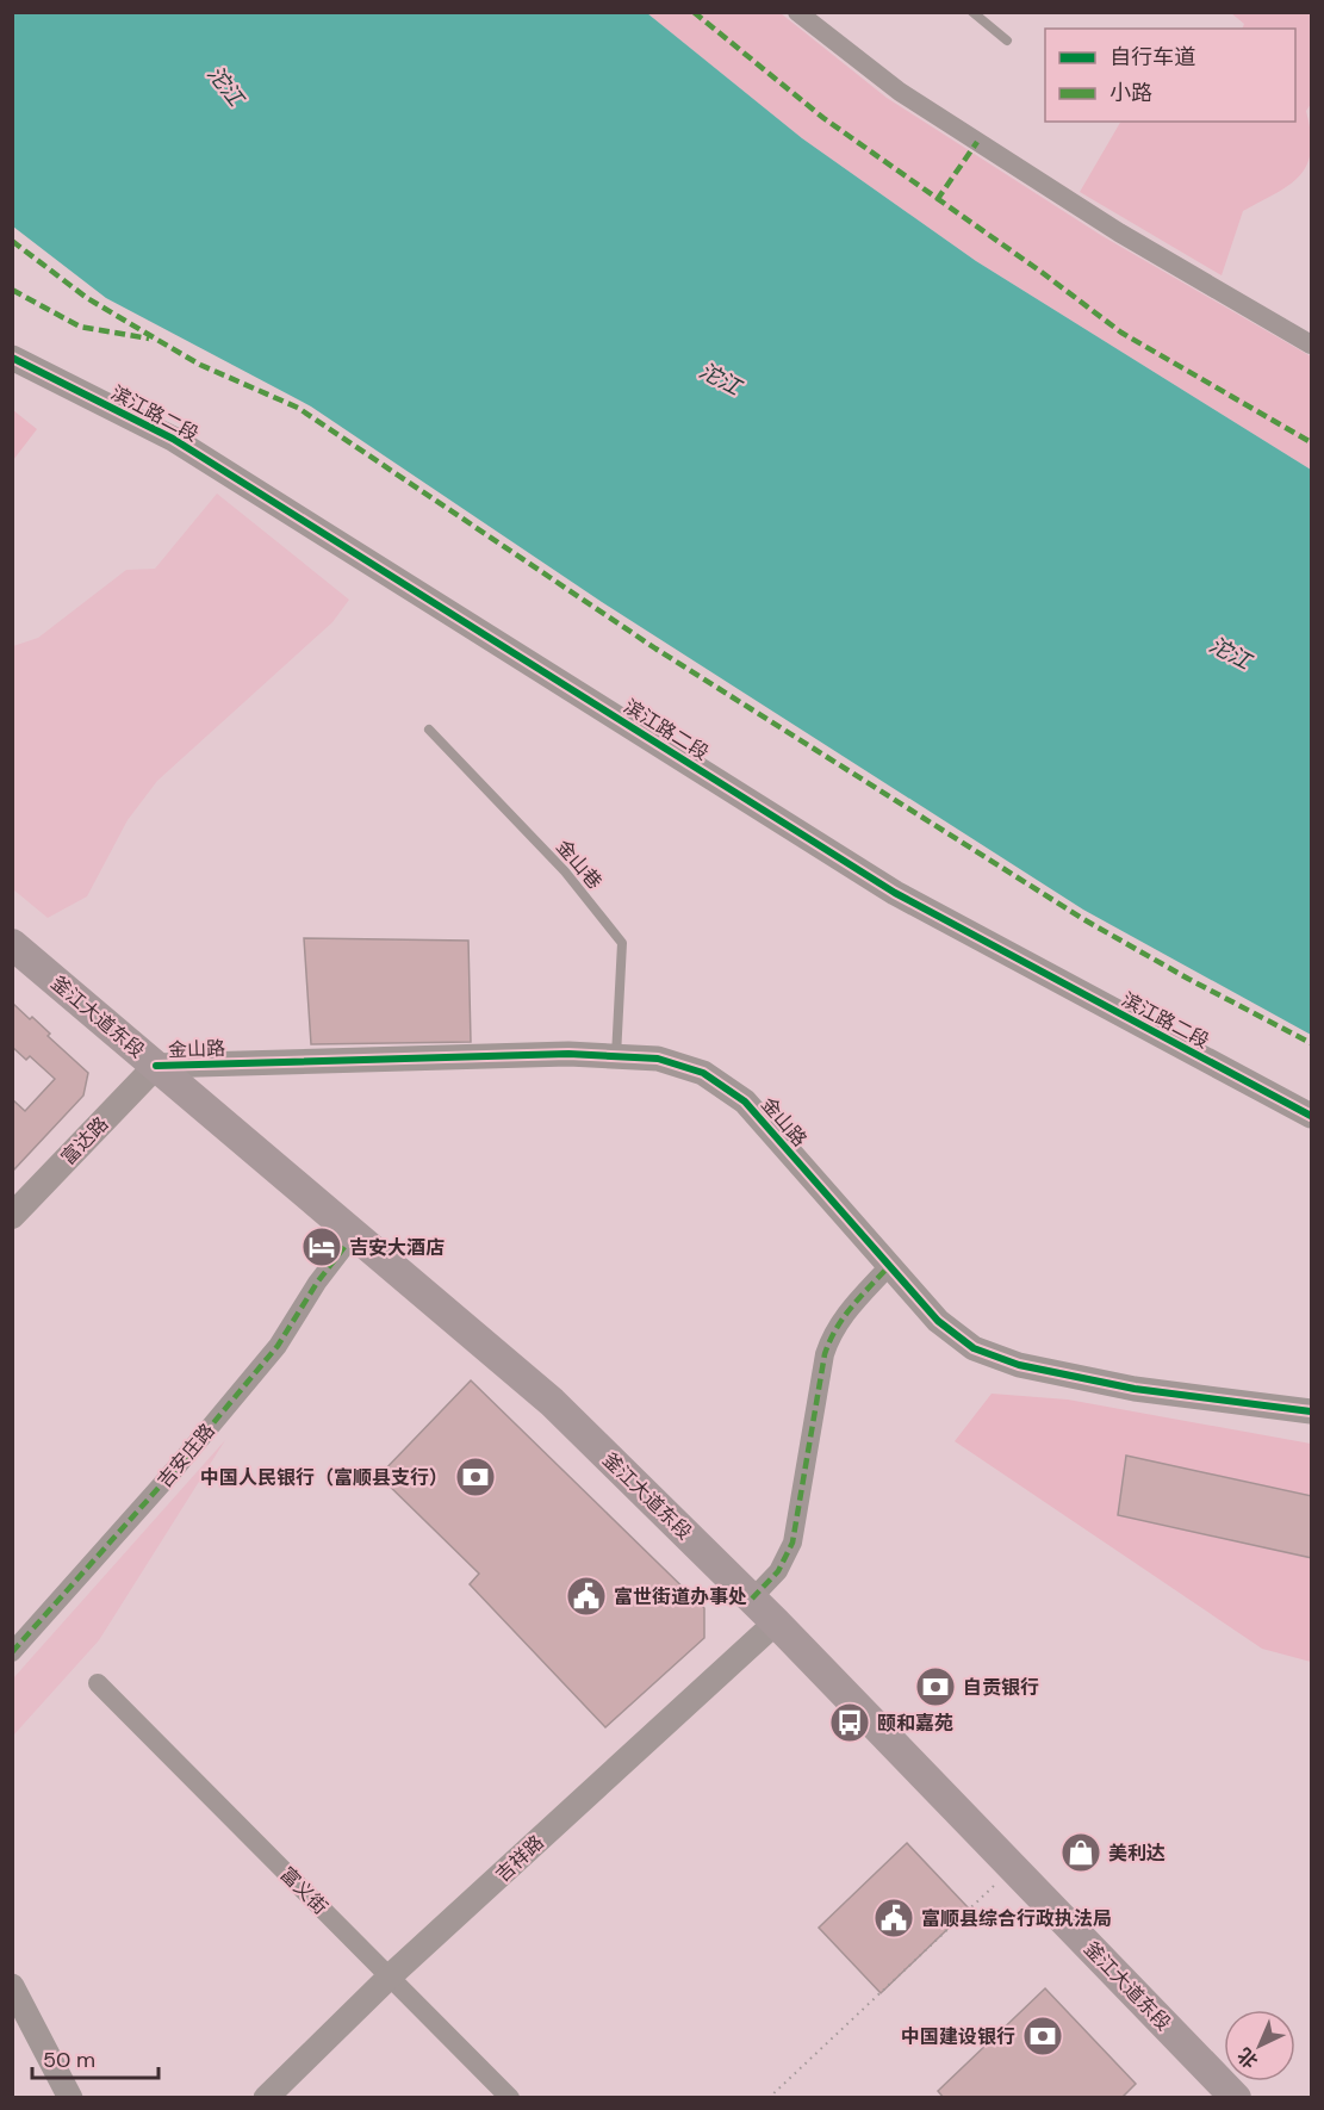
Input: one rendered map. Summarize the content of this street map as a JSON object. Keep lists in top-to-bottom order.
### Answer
{
  "streets": {
    "main road": ["釜江大道东段", "富达路"],
    "street": [
      "滨江路二段",
      "金山路",
      "吉安庄路",
      "吉祥路",
      "富义街"
    ],
    "lane": ["金山巷"]
  },
  "crossings": [
    ["金山巷", "金山路"],
    ["釜江大道东段", "金山路"],
    ["釜江大道东段", "富达路"],
    ["釜江大道东段", "吉安庄路"],
    ["釜江大道东段", "吉祥路"],
    ["金山路", "富达路"],
    ["吉祥路", "富义街"]
  ],
  "water": ["沱江"],
  "places": {
    "hotel": ["吉安大酒店"],
    "bank": ["中国人民银行（富顺县支行）", "自贡银行", "中国建设银行"],
    "public building": ["富世街道办事处", "富顺县综合行政执法局"],
    "bus stop": ["颐和嘉苑"],
    "shop": ["美利达"]
  },
  "legend": ["自行车道", "小路"],
  "scale_bar": "50 m",
  "north": "bottom left"
}
